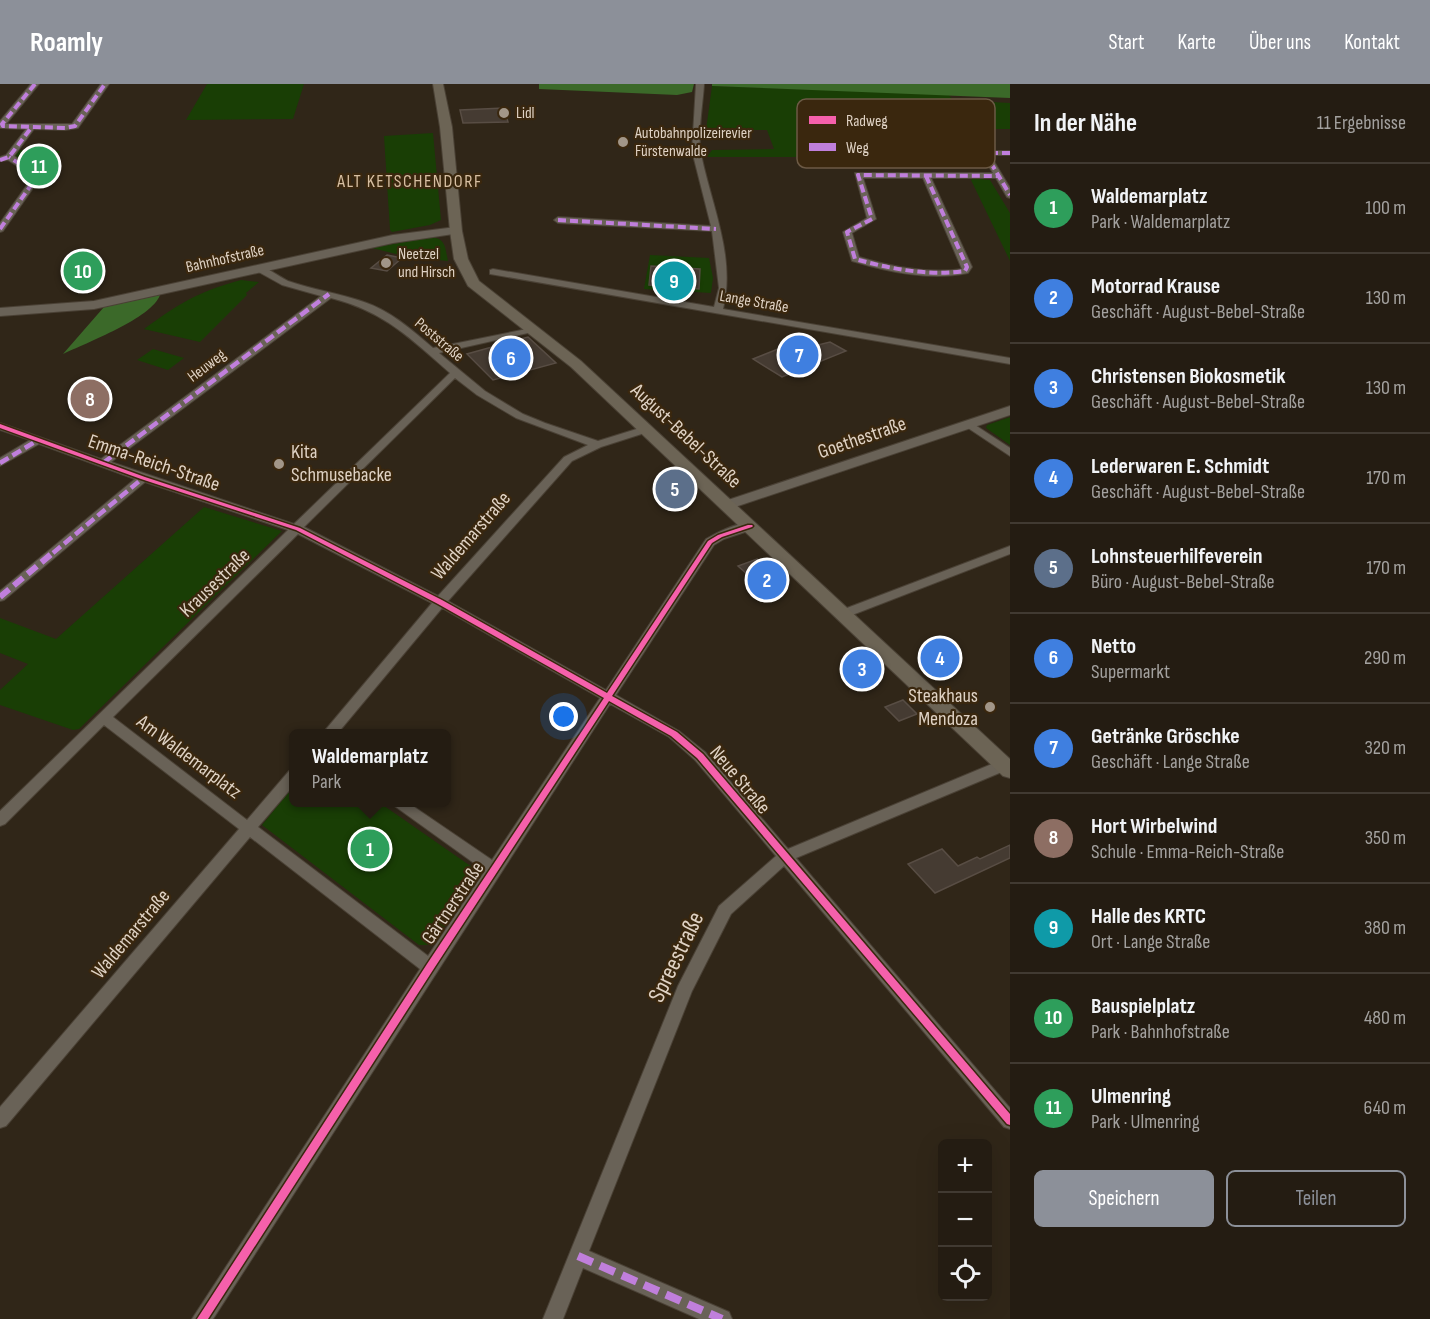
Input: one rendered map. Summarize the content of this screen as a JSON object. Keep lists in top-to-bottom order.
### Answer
{
  "streets": {
    "main road": ["August-Bebel-Straße"],
    "street": [
      "Bahnhofstraße",
      "Lange Straße",
      "Poststraße",
      "Heuweg",
      "Goethestraße",
      "Emma-Reich-Straße",
      "Waldemarstraße",
      "Krausestraße",
      "Am Waldemarplatz",
      "Neue Straße",
      "Gärtnerstraße",
      "Spreestraße"
    ]
  },
  "crossings": [
    ["Bahnhofstraße", "Poststraße"],
    ["Bahnhofstraße", "August-Bebel-Straße"],
    ["Poststraße", "Heuweg"],
    ["Poststraße", "Waldemarstraße"],
    ["Poststraße", "Krausestraße"],
    ["Heuweg", "Emma-Reich-Straße"],
    ["August-Bebel-Straße", "Goethestraße"],
    ["August-Bebel-Straße", "Waldemarstraße"],
    ["August-Bebel-Straße", "Gärtnerstraße"],
    ["August-Bebel-Straße", "Spreestraße"],
    ["Emma-Reich-Straße", "Krausestraße"],
    ["Emma-Reich-Straße", "Neue Straße"],
    ["Waldemarstraße", "Am Waldemarplatz"],
    ["Waldemarstraße", "Neue Straße"],
    ["Krausestraße", "Am Waldemarplatz"],
    ["Krausestraße", "Neue Straße"],
    ["Am Waldemarplatz", "Gärtnerstraße"],
    ["Neue Straße", "Gärtnerstraße"],
    ["Neue Straße", "Spreestraße"]
  ],
  "districts": ["ALT KETSCHENDORF"],
  "places": [
    "Lidl",
    "Autobahnpolizeirevier Fürstenwalde",
    "Neetzel und Hirsch",
    "Kita Schmusebacke",
    "Steakhaus Mendoza"
  ],
  "legend": ["Radweg", "Weg"],
  "page": {
    "header": "Roamly",
    "nav": [
      "Start",
      "Karte",
      "Über uns",
      "Kontakt"
    ],
    "heading": ["In der Nähe", "11 Ergebnisse"],
    "pins": [
      "11",
      "10",
      "9",
      "7",
      "6",
      "8",
      "5",
      "2",
      "4",
      "3",
      "1"
    ],
    "list": [
      {
        "mark": "1",
        "name": "Waldemarplatz",
        "note": "Park · Waldemarplatz",
        "value": "100 m"
      },
      {
        "mark": "2",
        "name": "Motorrad Krause",
        "note": "Geschäft · August-Bebel-Straße",
        "value": "130 m"
      },
      {
        "mark": "3",
        "name": "Christensen Biokosmetik",
        "note": "Geschäft · August-Bebel-Straße",
        "value": "130 m"
      },
      {
        "mark": "4",
        "name": "Lederwaren E. Schmidt",
        "note": "Geschäft · August-Bebel-Straße",
        "value": "170 m"
      },
      {
        "mark": "5",
        "name": "Lohnsteuerhilfeverein",
        "note": "Büro · August-Bebel-Straße",
        "value": "170 m"
      },
      {
        "mark": "6",
        "name": "Netto",
        "note": "Supermarkt",
        "value": "290 m"
      },
      {
        "mark": "7",
        "name": "Getränke Gröschke",
        "note": "Geschäft · Lange Straße",
        "value": "320 m"
      },
      {
        "mark": "8",
        "name": "Hort Wirbelwind",
        "note": "Schule · Emma-Reich-Straße",
        "value": "350 m"
      },
      {
        "mark": "9",
        "name": "Halle des KRTC",
        "note": "Ort · Lange Straße",
        "value": "380 m"
      },
      {
        "mark": "10",
        "name": "Bauspielplatz",
        "note": "Park · Bahnhofstraße",
        "value": "480 m"
      },
      {
        "mark": "11",
        "name": "Ulmenring",
        "note": "Park · Ulmenring",
        "value": "640 m"
      }
    ],
    "popup": ["Waldemarplatz", "Park"],
    "map_buttons": ["+", "−"],
    "buttons": ["Speichern", "Teilen"]
  }
}
